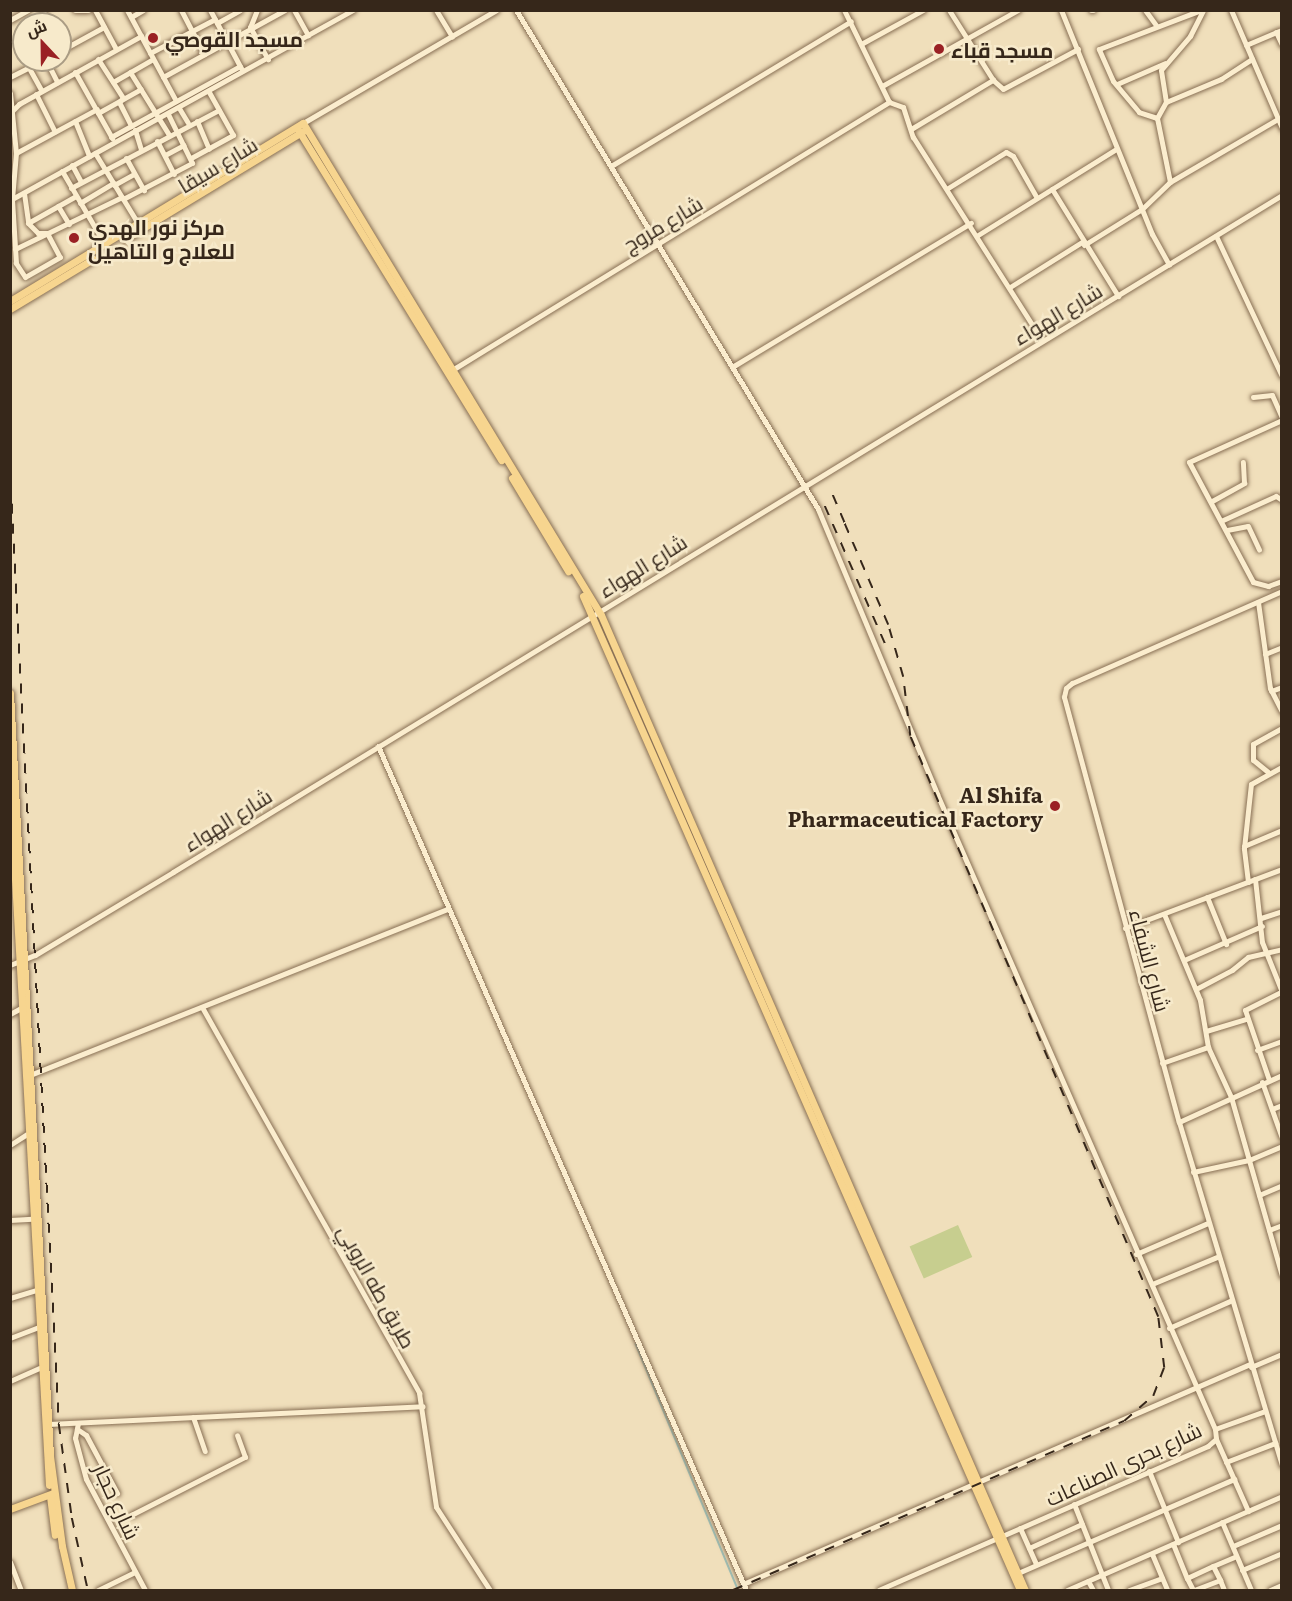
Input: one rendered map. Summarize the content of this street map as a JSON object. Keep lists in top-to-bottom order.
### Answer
{
  "streets": {
    "main road": ["شارع سيقا"],
    "street": [
      "شارع مروج",
      "شارع الهواء",
      "شارع الشفاء",
      "طريق طه الروبي",
      "شارع بحرى الصناعات",
      "شارع حجار"
    ]
  },
  "crossings": [
    ["شارع مروج", "شارع بحرى الصناعات"],
    ["شارع الهواء", "شارع بحرى الصناعات"]
  ],
  "places": [
    "مسجد القوصي",
    "مسجد قباء",
    "مركز نور الهدي للعلاج و التاهيل",
    "Al Shifa Pharmaceutical Factory"
  ],
  "north": "top"
}
